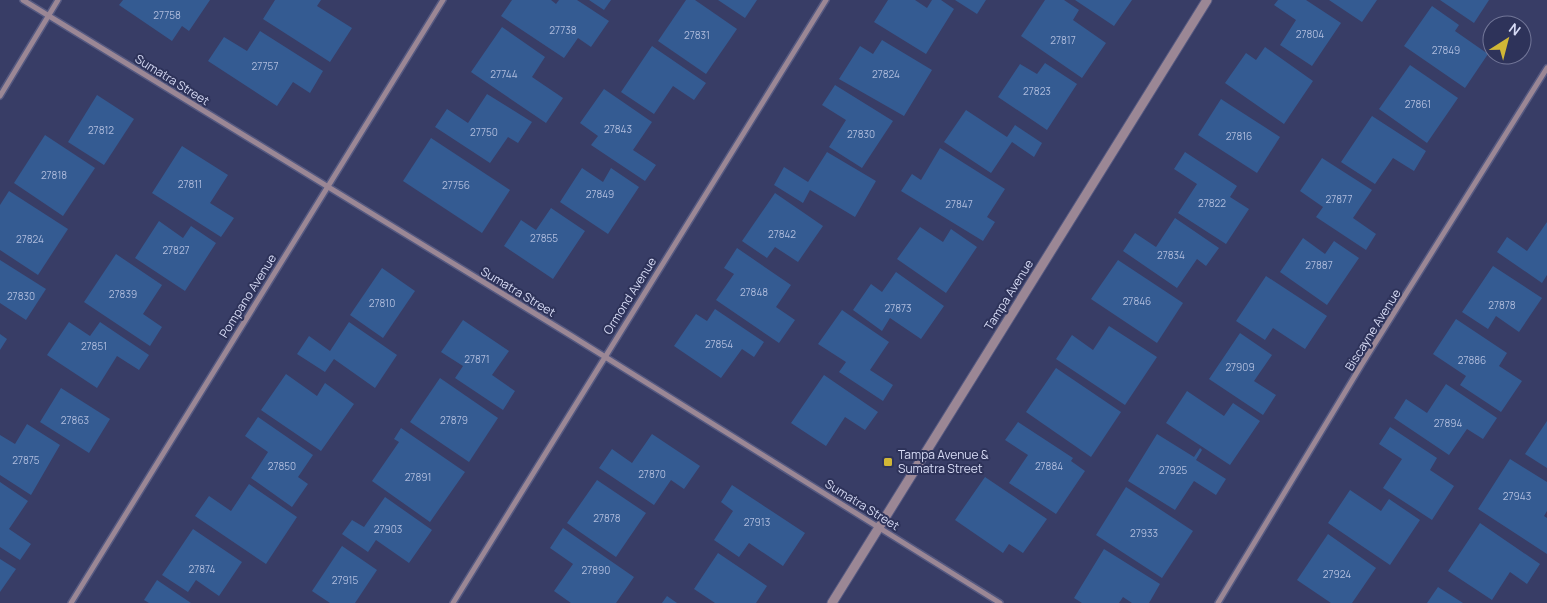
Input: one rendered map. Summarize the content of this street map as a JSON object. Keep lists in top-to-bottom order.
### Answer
{
  "streets": {
    "street": [
      "Sumatra Street",
      "Tampa Avenue",
      "Pompano Avenue",
      "Ormond Avenue",
      "Biscayne Avenue"
    ]
  },
  "crossings": [
    ["Sumatra Street", "Tampa Avenue"],
    ["Sumatra Street", "Pompano Avenue"],
    ["Sumatra Street", "Ormond Avenue"]
  ],
  "places": {
    "transit": ["Tampa Avenue & Sumatra Street"]
  },
  "house_numbers": [
    "27758",
    "27738",
    "27804",
    "27831",
    "27817",
    "27849",
    "27757",
    "27744",
    "27824",
    "27823",
    "27861",
    "27843",
    "27812",
    "27750",
    "27830",
    "27816",
    "27818",
    "27811",
    "27756",
    "27849",
    "27877",
    "27822",
    "27847",
    "27842",
    "27855",
    "27824",
    "27827",
    "27834",
    "27887",
    "27848",
    "27839",
    "27830",
    "27846",
    "27810",
    "27878",
    "27873",
    "27854",
    "27851",
    "27871",
    "27886",
    "27909",
    "27863",
    "27879",
    "27894",
    "27875",
    "27850",
    "27884",
    "27925",
    "27870",
    "27891",
    "27943",
    "27878",
    "27913",
    "27903",
    "27933",
    "27874",
    "27890",
    "27924",
    "27915"
  ],
  "north": "top right"
}
